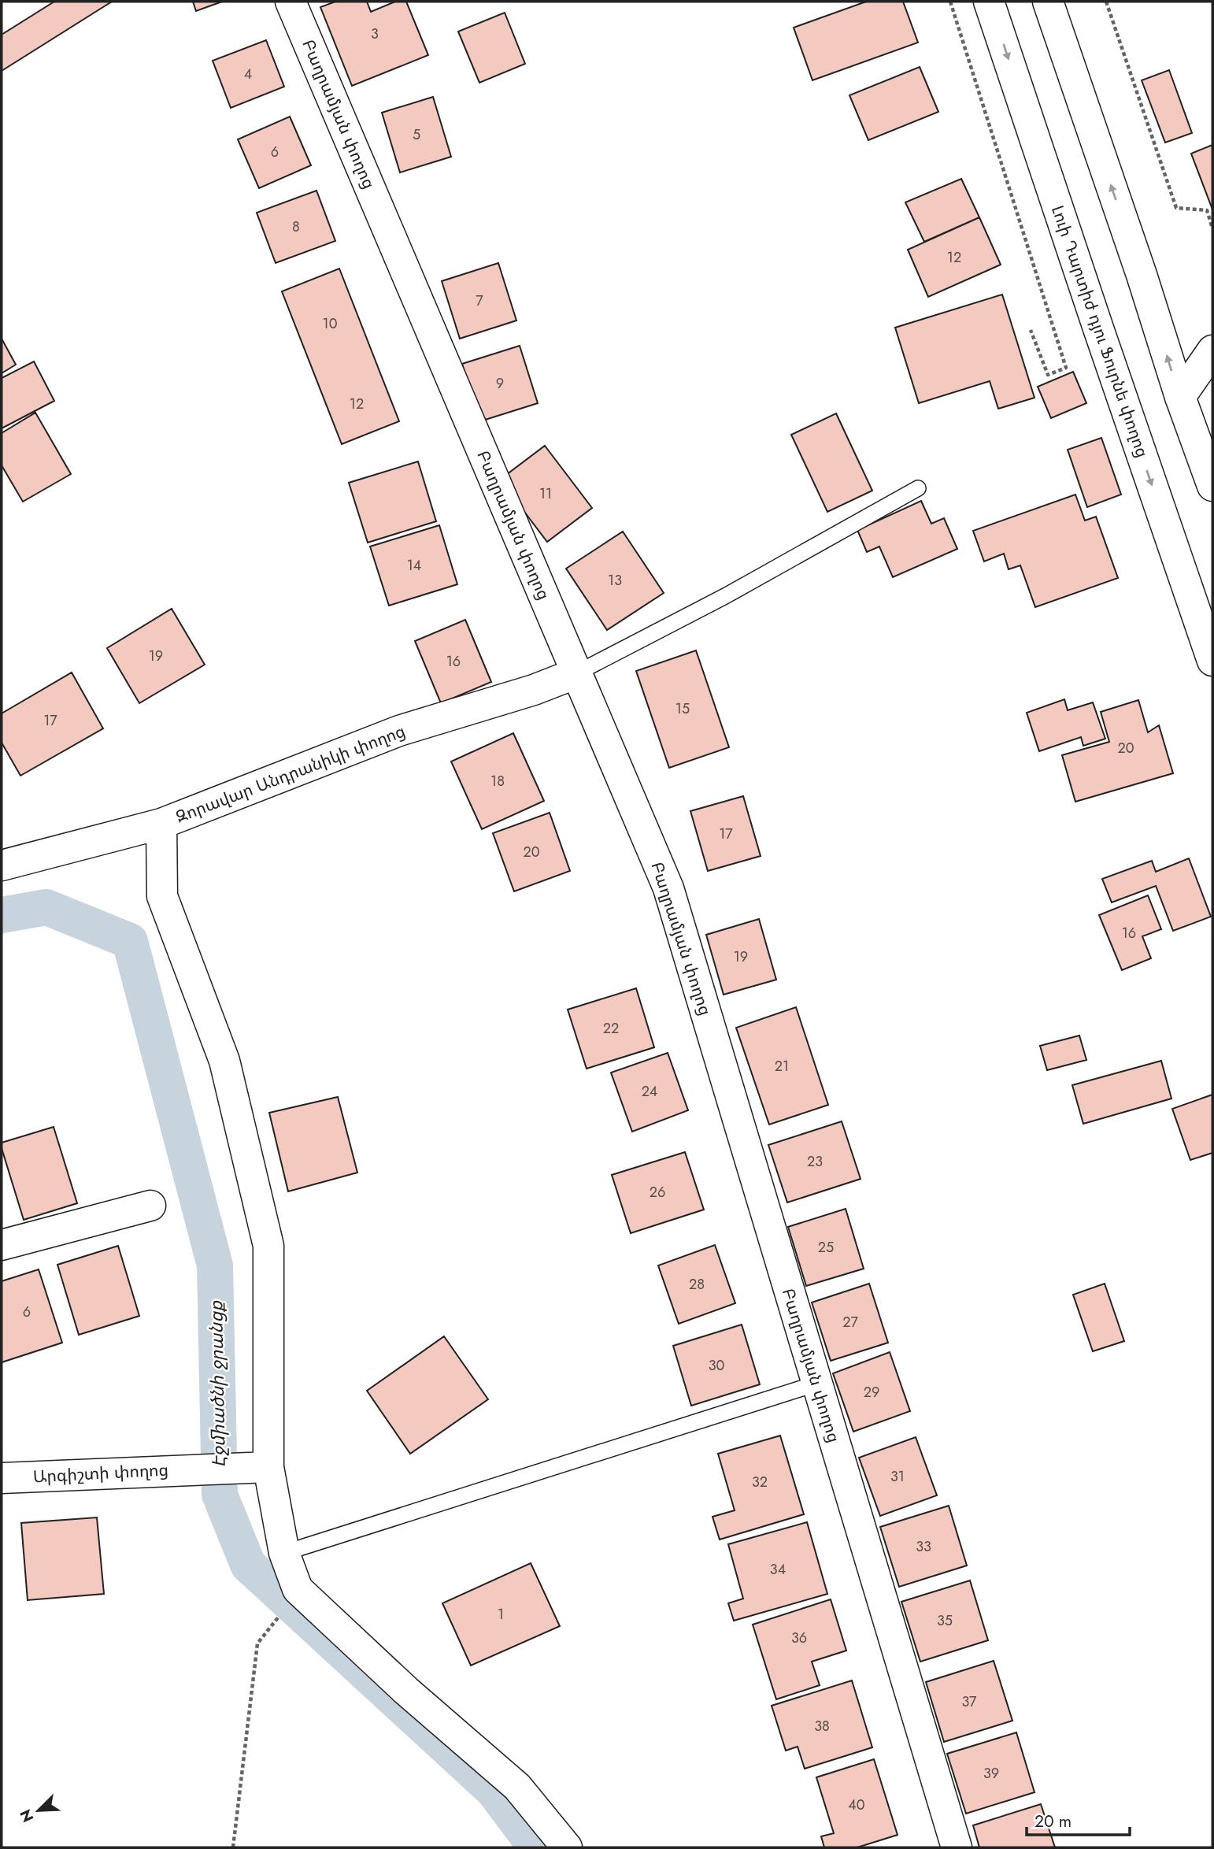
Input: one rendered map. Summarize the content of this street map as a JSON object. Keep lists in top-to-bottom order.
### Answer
{
  "streets": {
    "main road": [
      "Բաղրամյան փողոց",
      "Լուի Դարտիժ դյու Ֆուրնե փողոց",
      "Զորավար Անդրանիկի փողոց",
      "Արգիշտի փողոց"
    ]
  },
  "crossings": [
    ["Բաղրամյան փողոց", "Զորավար Անդրանիկի փողոց"]
  ],
  "water": ["Էջմիածնի ջրանցք"],
  "house_numbers": [
    "3",
    "4",
    "5",
    "6",
    "8",
    "12",
    "7",
    "10",
    "9",
    "12",
    "11",
    "14",
    "13",
    "19",
    "16",
    "15",
    "17",
    "20",
    "18",
    "17",
    "20",
    "16",
    "19",
    "22",
    "21",
    "24",
    "23",
    "26",
    "25",
    "28",
    "6",
    "27",
    "30",
    "29",
    "31",
    "32",
    "33",
    "34",
    "1",
    "35",
    "36",
    "37",
    "38",
    "39",
    "40"
  ],
  "scale_bar": "20 m",
  "north": "bottom left"
}
